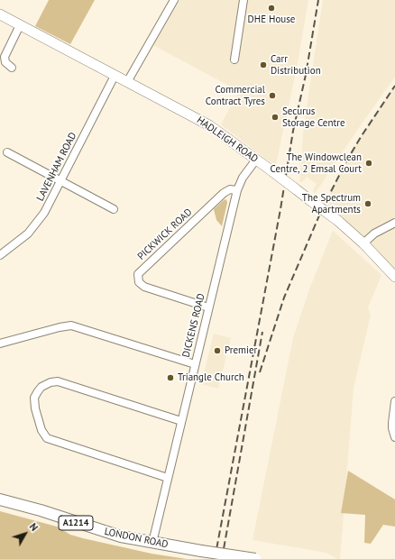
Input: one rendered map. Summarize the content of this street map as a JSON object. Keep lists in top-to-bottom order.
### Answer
{
  "streets": {
    "main road": ["A1214", "LONDON ROAD"],
    "street": [
      "HADLEIGH ROAD",
      "LAVENHAM ROAD",
      "PICKWICK ROAD",
      "DICKENS ROAD"
    ]
  },
  "crossings": [
    ["HADLEIGH ROAD", "LAVENHAM ROAD"],
    ["HADLEIGH ROAD", "DICKENS ROAD"],
    ["PICKWICK ROAD", "DICKENS ROAD"],
    ["DICKENS ROAD", "LONDON ROAD"]
  ],
  "places": [
    "DHE House",
    "Carr Distribution",
    "Commercial Contract Tyres",
    "Securus Storage Centre",
    "The Windowclean Centre, 2 Emsal Court",
    "The Spectrum Apartments",
    "Premier",
    "Triangle Church"
  ],
  "north": "top right"
}
